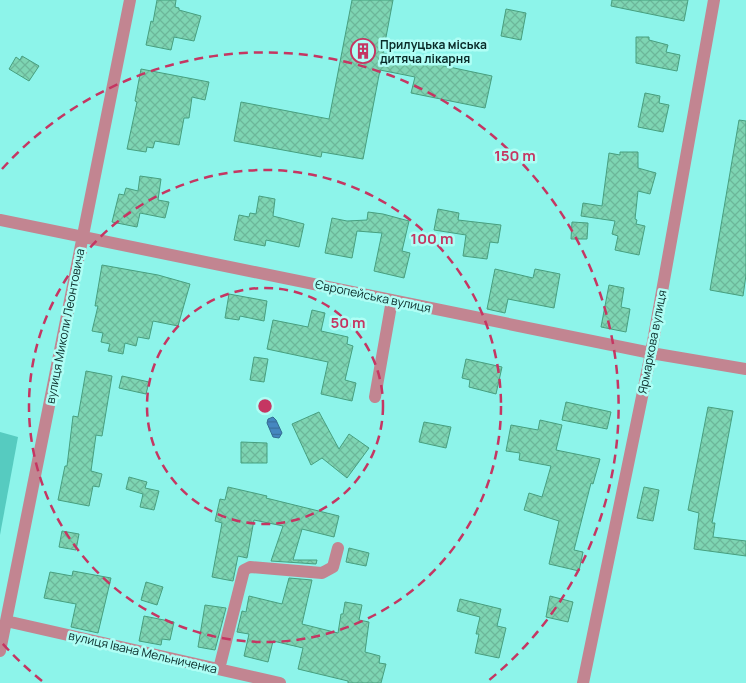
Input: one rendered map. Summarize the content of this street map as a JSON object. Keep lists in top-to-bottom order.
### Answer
{
  "streets": {
    "street": [
      "Європейська вулиця",
      "вулиця Миколи Леонтовича",
      "Ярмаркова вулиця",
      "вулиця Івана Мельниченка"
    ]
  },
  "crossings": [
    ["Європейська вулиця", "вулиця Миколи Леонтовича"],
    ["Європейська вулиця", "Ярмаркова вулиця"],
    ["вулиця Миколи Леонтовича", "вулиця Івана Мельниченка"]
  ],
  "places": {
    "building": ["Прилуцька міська дитяча лікарня"]
  },
  "rings": ["150 m", "100 m", "50 m"]
}
